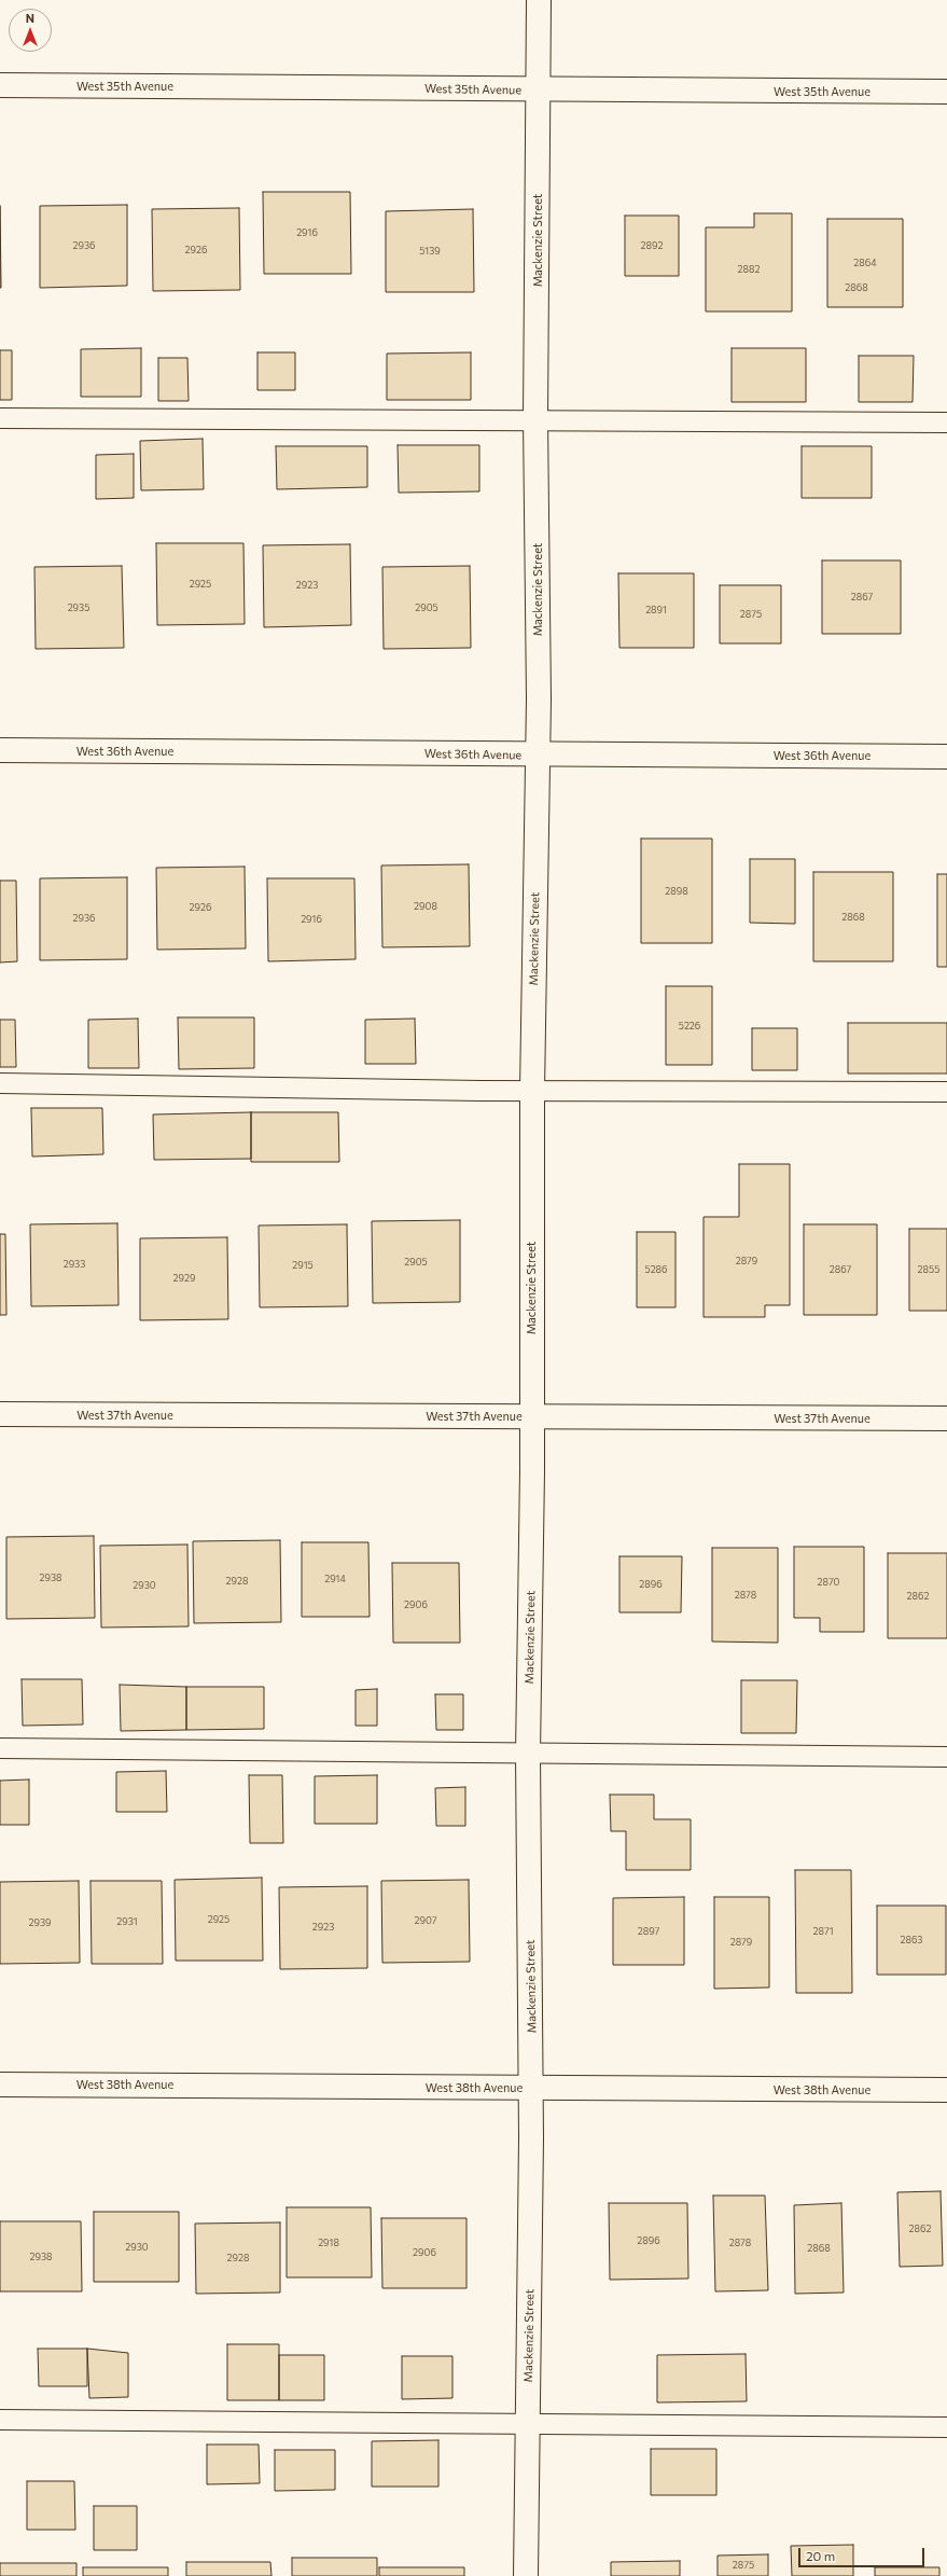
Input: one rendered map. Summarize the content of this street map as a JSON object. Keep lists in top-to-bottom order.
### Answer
{
  "streets": {
    "street": [
      "West 35th Avenue",
      "Mackenzie Street",
      "West 36th Avenue",
      "West 37th Avenue",
      "West 38th Avenue"
    ]
  },
  "crossings": [
    ["West 35th Avenue", "Mackenzie Street"],
    ["Mackenzie Street", "West 36th Avenue"],
    ["Mackenzie Street", "West 37th Avenue"],
    ["Mackenzie Street", "West 38th Avenue"]
  ],
  "house_numbers": [
    "2916",
    "2936",
    "2892",
    "2926",
    "5139",
    "2864",
    "2882",
    "2868",
    "2925",
    "2923",
    "2867",
    "2935",
    "2905",
    "2891",
    "2875",
    "2898",
    "2908",
    "2926",
    "2868",
    "2936",
    "2916",
    "5226",
    "2879",
    "2905",
    "2933",
    "2915",
    "5286",
    "2867",
    "2855",
    "2929",
    "2938",
    "2914",
    "2928",
    "2870",
    "2896",
    "2930",
    "2878",
    "2862",
    "2906",
    "2925",
    "2907",
    "2931",
    "2939",
    "2923",
    "2897",
    "2871",
    "2863",
    "2879",
    "2862",
    "2896",
    "2918",
    "2878",
    "2930",
    "2868",
    "2906",
    "2938",
    "2928",
    "2875"
  ],
  "scale_bar": "20 m",
  "north": "top"
}
